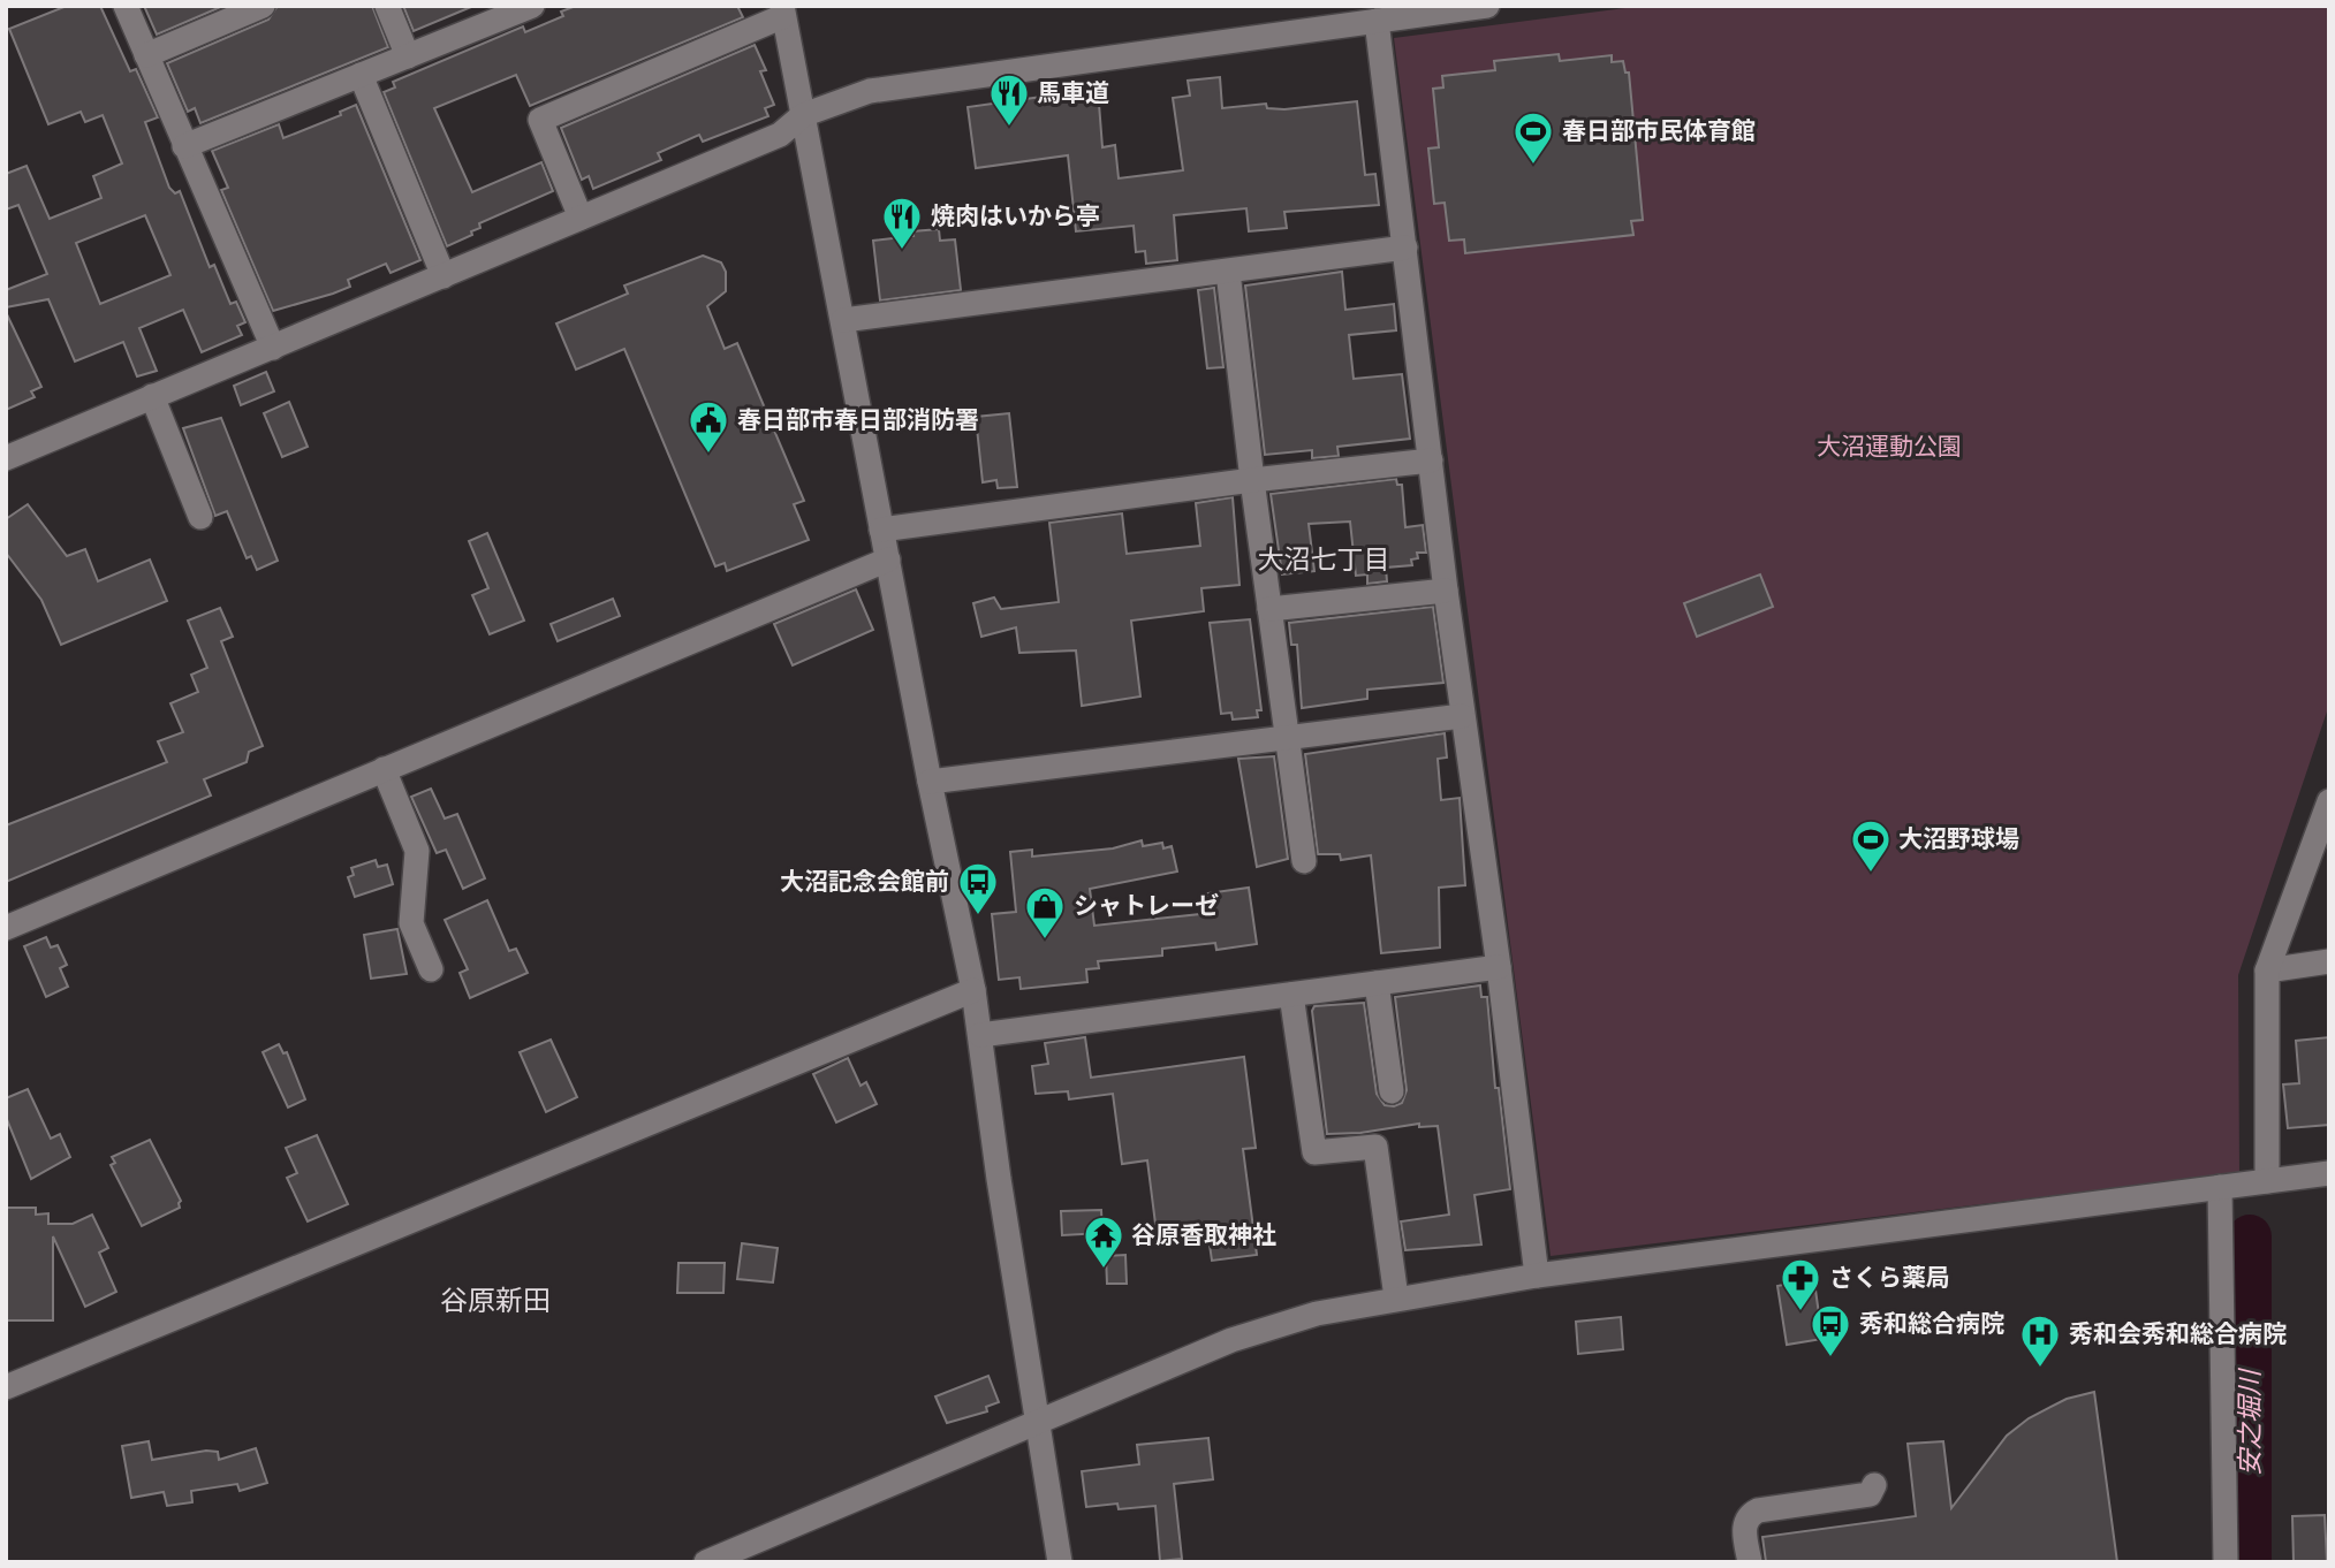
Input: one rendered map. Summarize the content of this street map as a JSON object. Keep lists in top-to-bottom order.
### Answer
{
  "districts": ["大沼七丁目", "谷原新田"],
  "water": ["安之堀川"],
  "parks": ["大沼運動公園"],
  "places": {
    "restaurant": ["馬車道", "焼肉はいから亭"],
    "sports": ["春日部市民体育館", "大沼野球場"],
    "public building": ["春日部市春日部消防署"],
    "bus stop": ["大沼記念会館前", "秀和総合病院"],
    "shop": ["シャトレーゼ"],
    "temple": ["谷原香取神社"],
    "pharmacy": ["さくら薬局"],
    "hospital": ["秀和会秀和総合病院"]
  }
}
